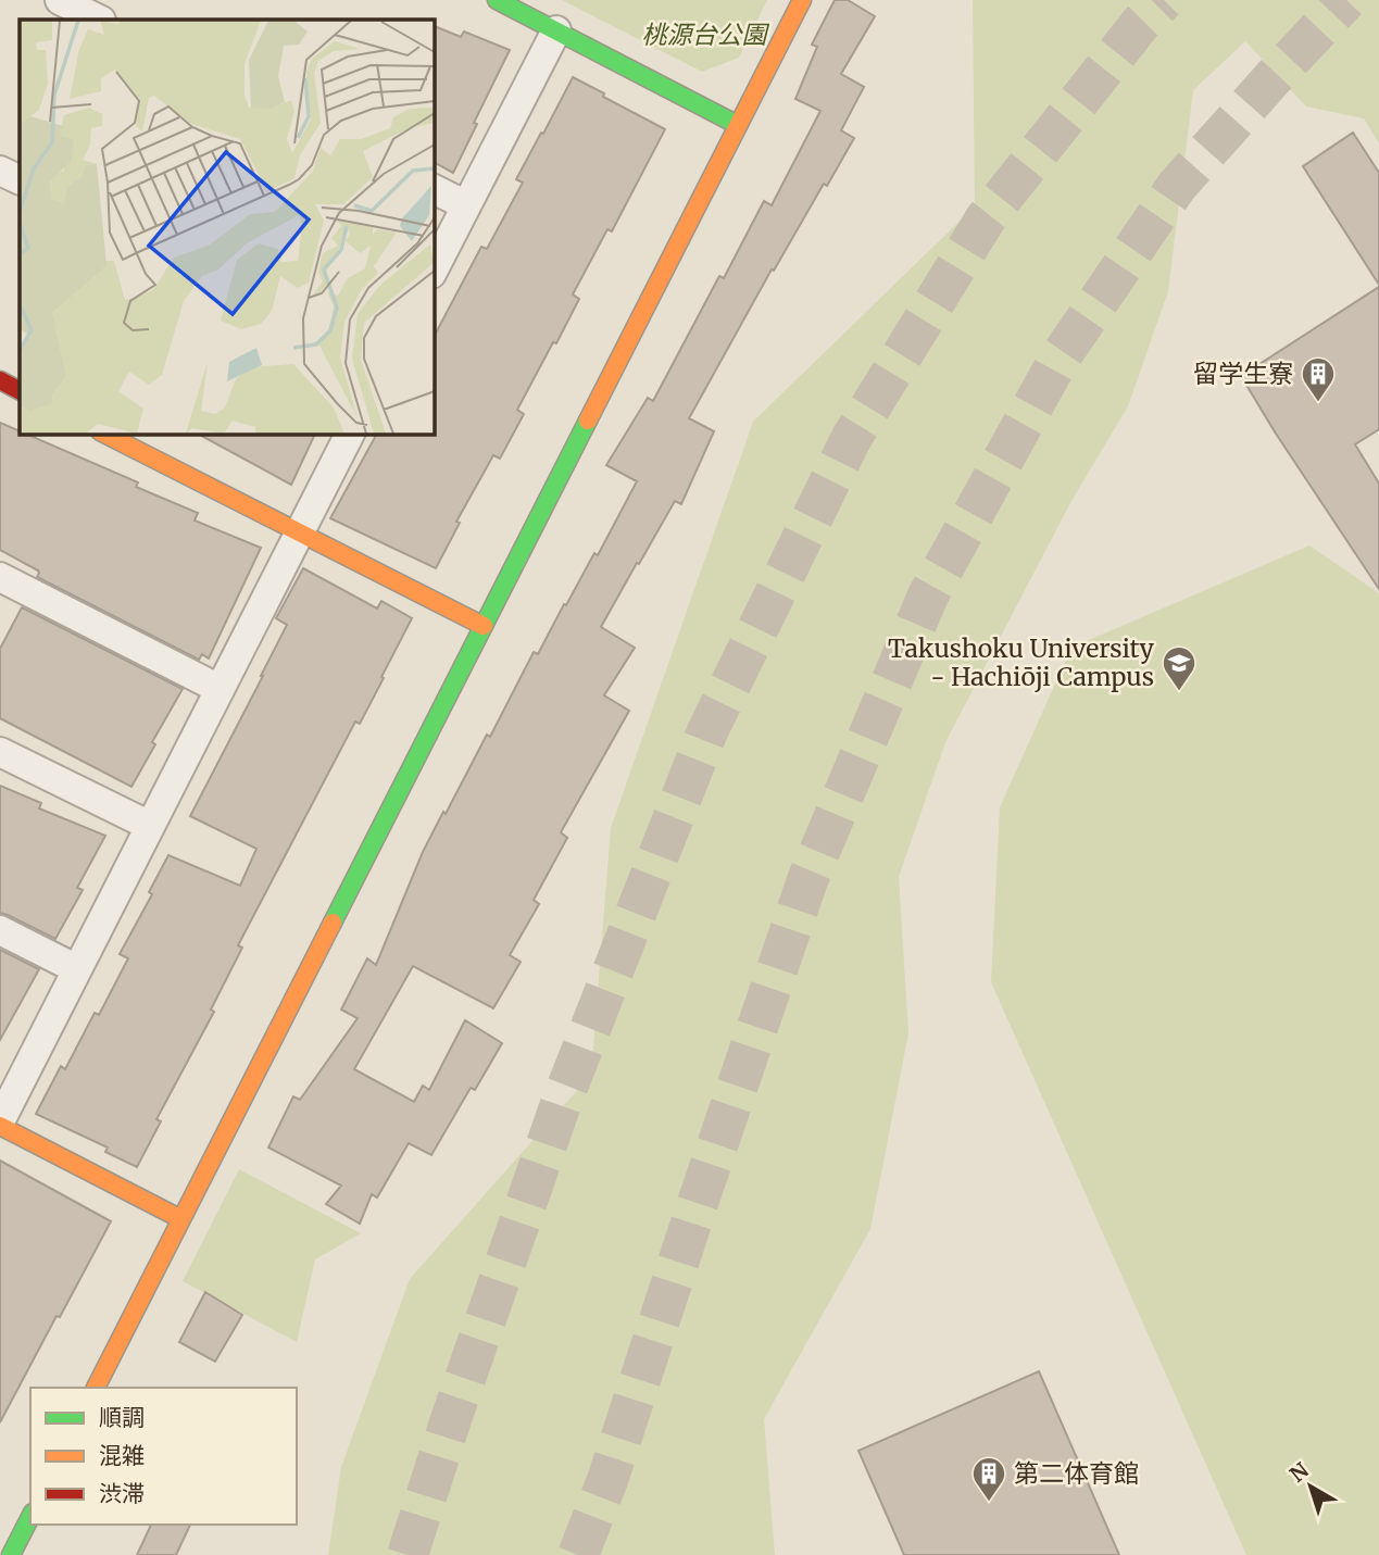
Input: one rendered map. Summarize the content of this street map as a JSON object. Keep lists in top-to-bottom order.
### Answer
{
  "parks": ["桃源台公園"],
  "places": {
    "building": ["留学生寮", "第二体育館"],
    "school or university": ["Takushoku University - Hachiōji Campus"]
  },
  "legend": ["順調", "混雑", "渋滞"],
  "north": "top left"
}
